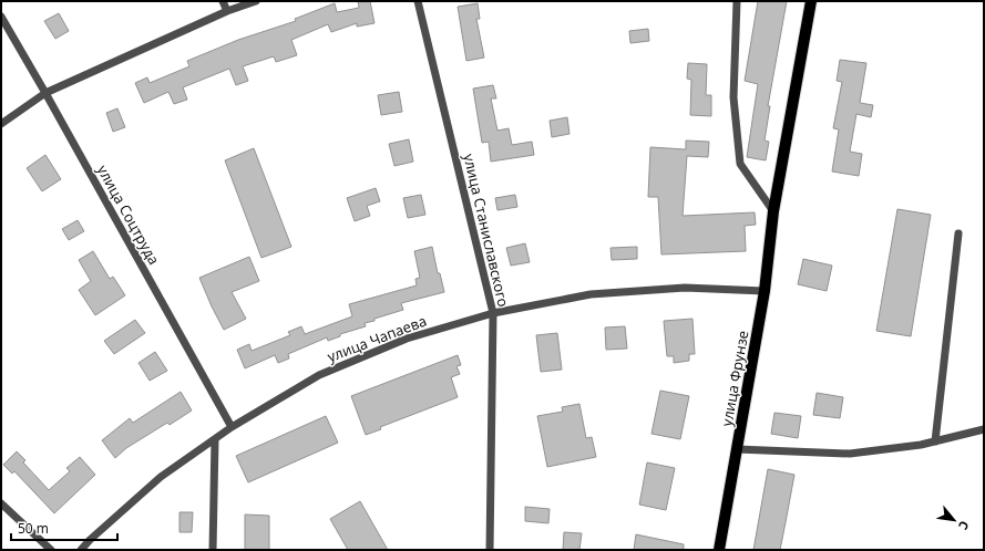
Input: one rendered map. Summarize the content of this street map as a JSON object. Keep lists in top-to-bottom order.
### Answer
{
  "streets": {
    "main road": ["улица Фрунзе"],
    "street": ["улица Соцтруда", "улица Станиславского", "улица Чапаева"]
  },
  "crossings": [
    ["улица Соцтруда", "улица Чапаева"],
    ["улица Станиславского", "улица Чапаева"],
    ["улица Чапаева", "улица Фрунзе"]
  ],
  "scale_bar": "50 m",
  "north": "bottom right"
}
